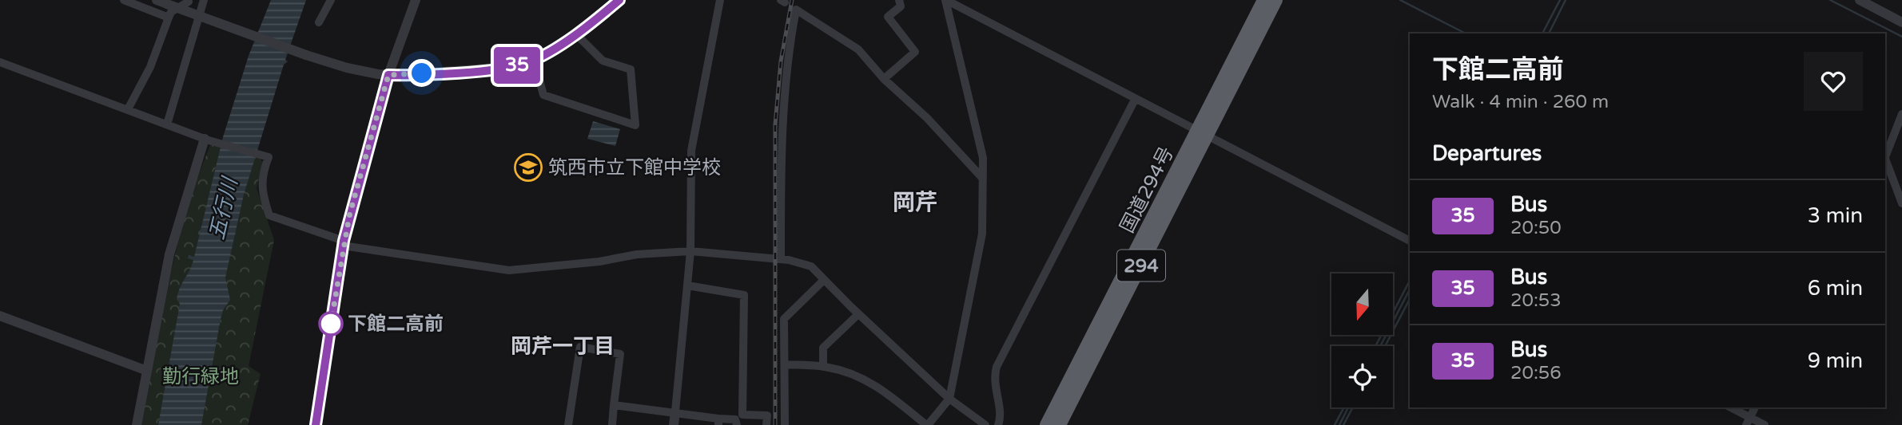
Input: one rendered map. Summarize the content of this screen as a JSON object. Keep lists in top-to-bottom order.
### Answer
{
  "streets": {
    "highway": ["国道294号", "294"]
  },
  "districts": ["岡芹", "岡芹一丁目"],
  "water": ["五行川"],
  "parks": ["勤行緑地"],
  "places": {
    "school or university": ["筑西市立下館中学校"],
    "other": ["下館二高前"]
  },
  "lines": ["bus line 35"],
  "north": "bottom",
  "page": {
    "on_map": "35",
    "heading": [
      ["下館二高前", "Walk · 4 min · 260 m"],
      "Departures"
    ],
    "list": [
      {
        "mark": "35",
        "name": "Bus",
        "note": "20:50",
        "value": "3 min"
      },
      {
        "mark": "35",
        "name": "Bus",
        "note": "20:53",
        "value": "6 min"
      },
      {
        "mark": "35",
        "name": "Bus",
        "note": "20:56",
        "value": "9 min"
      }
    ]
  }
}
